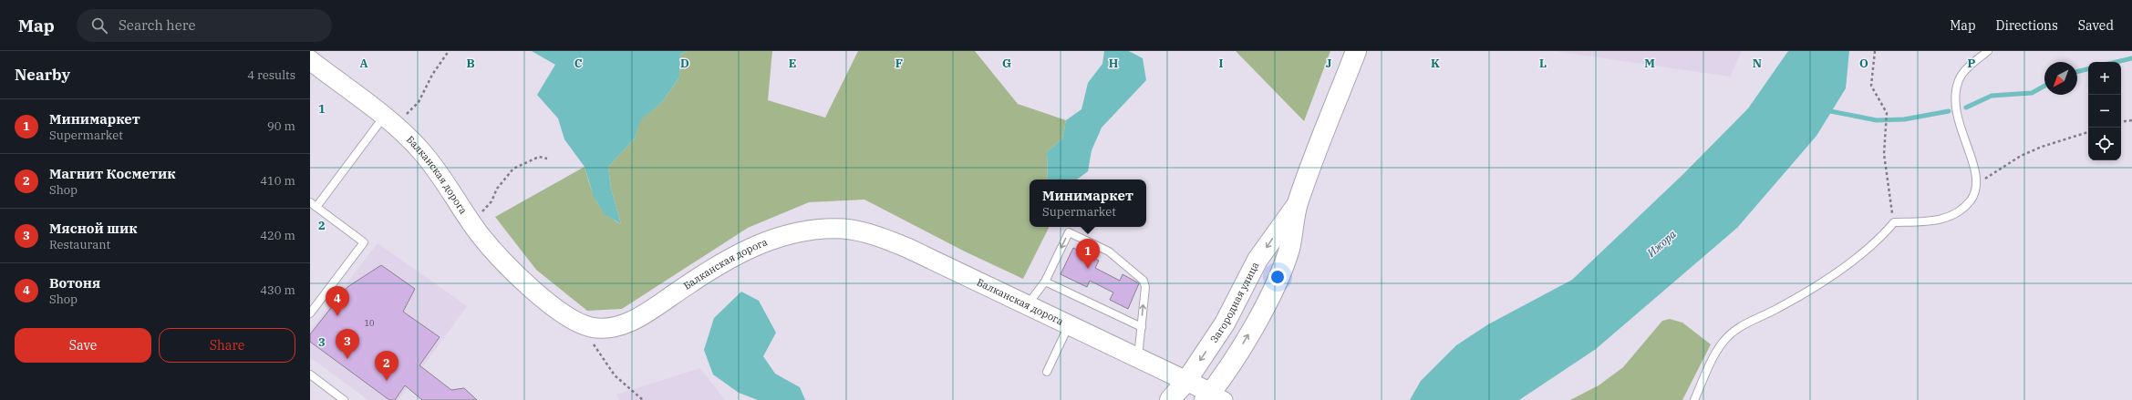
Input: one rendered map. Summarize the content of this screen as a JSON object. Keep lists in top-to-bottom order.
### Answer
{
  "streets": {
    "main road": ["Загородная улица"],
    "street": ["Балканская дорога"]
  },
  "crossings": [
    ["Балканская дорога", "Загородная улица"]
  ],
  "water": ["Ижора"],
  "house_numbers": ["10"],
  "north": "bottom left",
  "page": {
    "header": "Map",
    "search": "Search here",
    "nav": ["Map", "Directions", "Saved"],
    "heading": ["Nearby", "4 results"],
    "map_buttons": ["+", "−"],
    "list": [
      {
        "mark": "1",
        "name": "Минимаркет",
        "note": "Supermarket",
        "value": "90 m"
      },
      {
        "mark": "2",
        "name": "Магнит Косметик",
        "note": "Shop",
        "value": "410 m"
      },
      {
        "mark": "3",
        "name": "Мясной шик",
        "note": "Restaurant",
        "value": "420 m"
      },
      {
        "mark": "4",
        "name": "Вотоня",
        "note": "Shop",
        "value": "430 m"
      }
    ],
    "popup": ["Минимаркет", "Supermarket"],
    "pins": [
      "1",
      "4",
      "3",
      "2"
    ],
    "buttons": ["Save", "Share"]
  },
  "grid": {
    "columns": [
      "A",
      "B",
      "C",
      "D",
      "E",
      "F",
      "G",
      "H",
      "I",
      "J",
      "K",
      "L",
      "M",
      "N",
      "O",
      "P"
    ],
    "rows": ["1", "2", "3"]
  }
}
